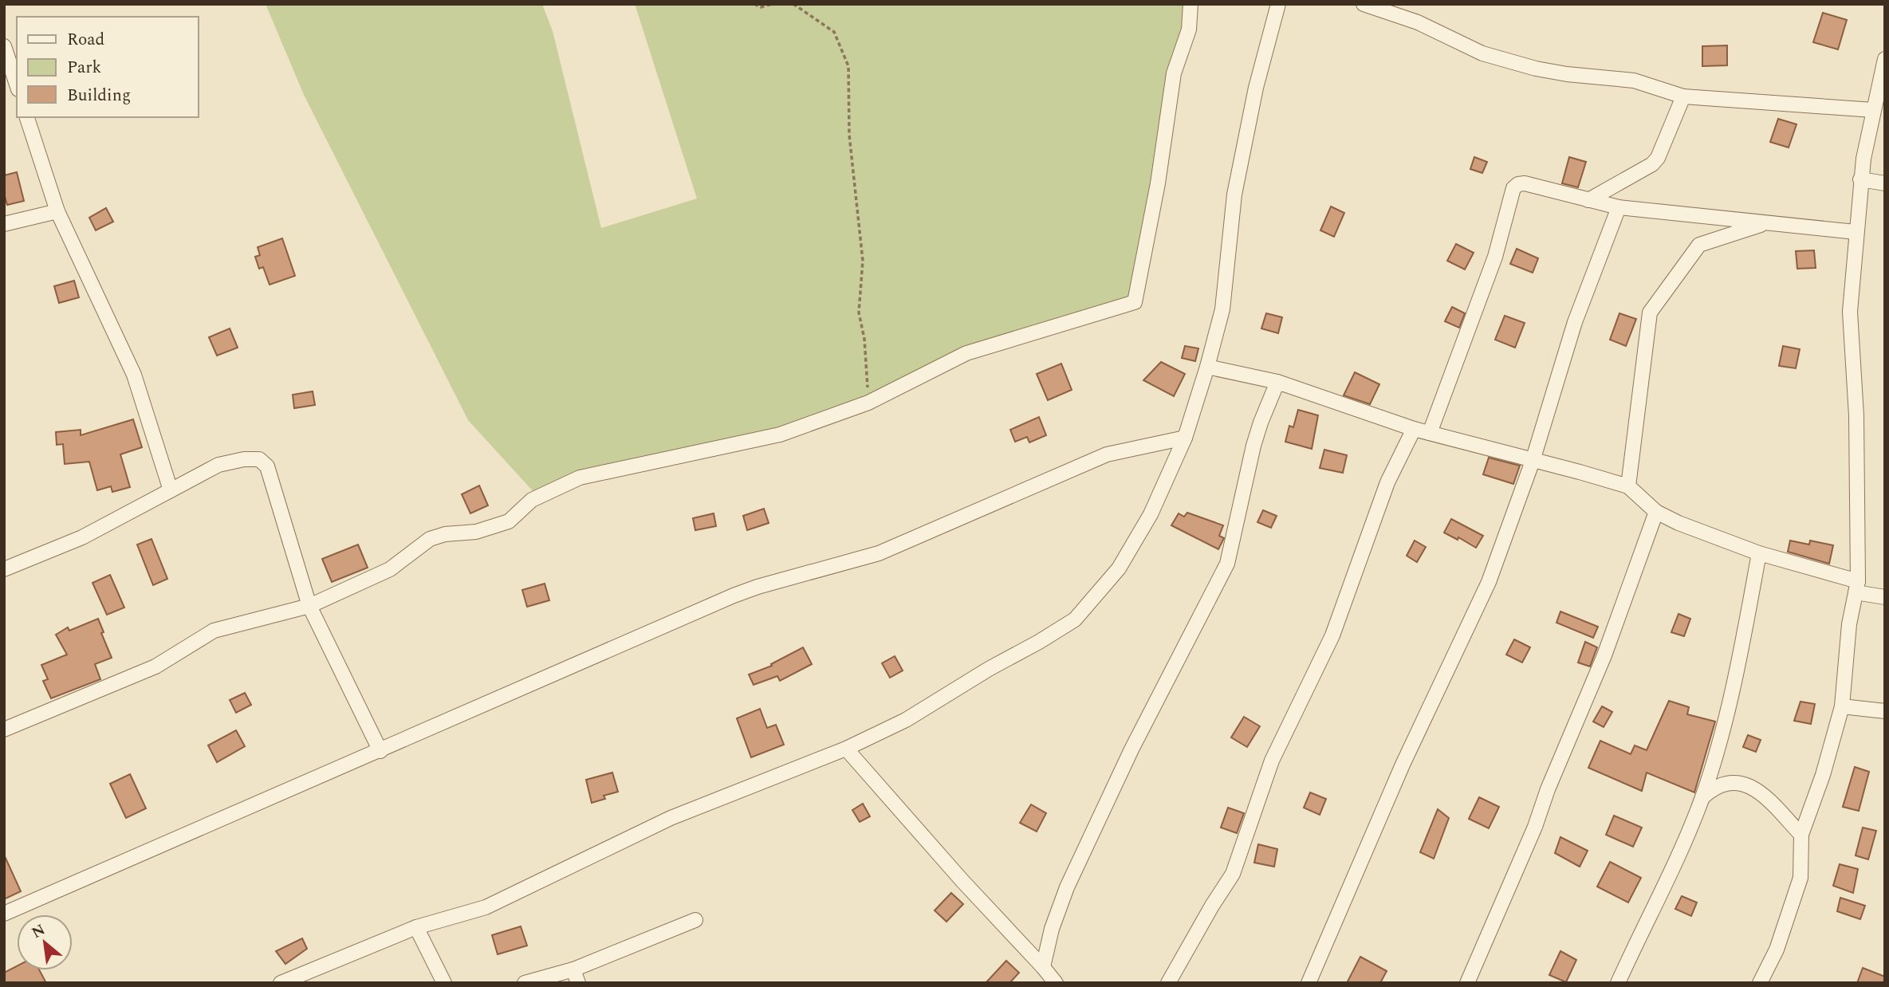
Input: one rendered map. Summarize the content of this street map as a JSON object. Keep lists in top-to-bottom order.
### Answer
{
  "legend": ["Road", "Park", "Building"],
  "north": "top left"
}
